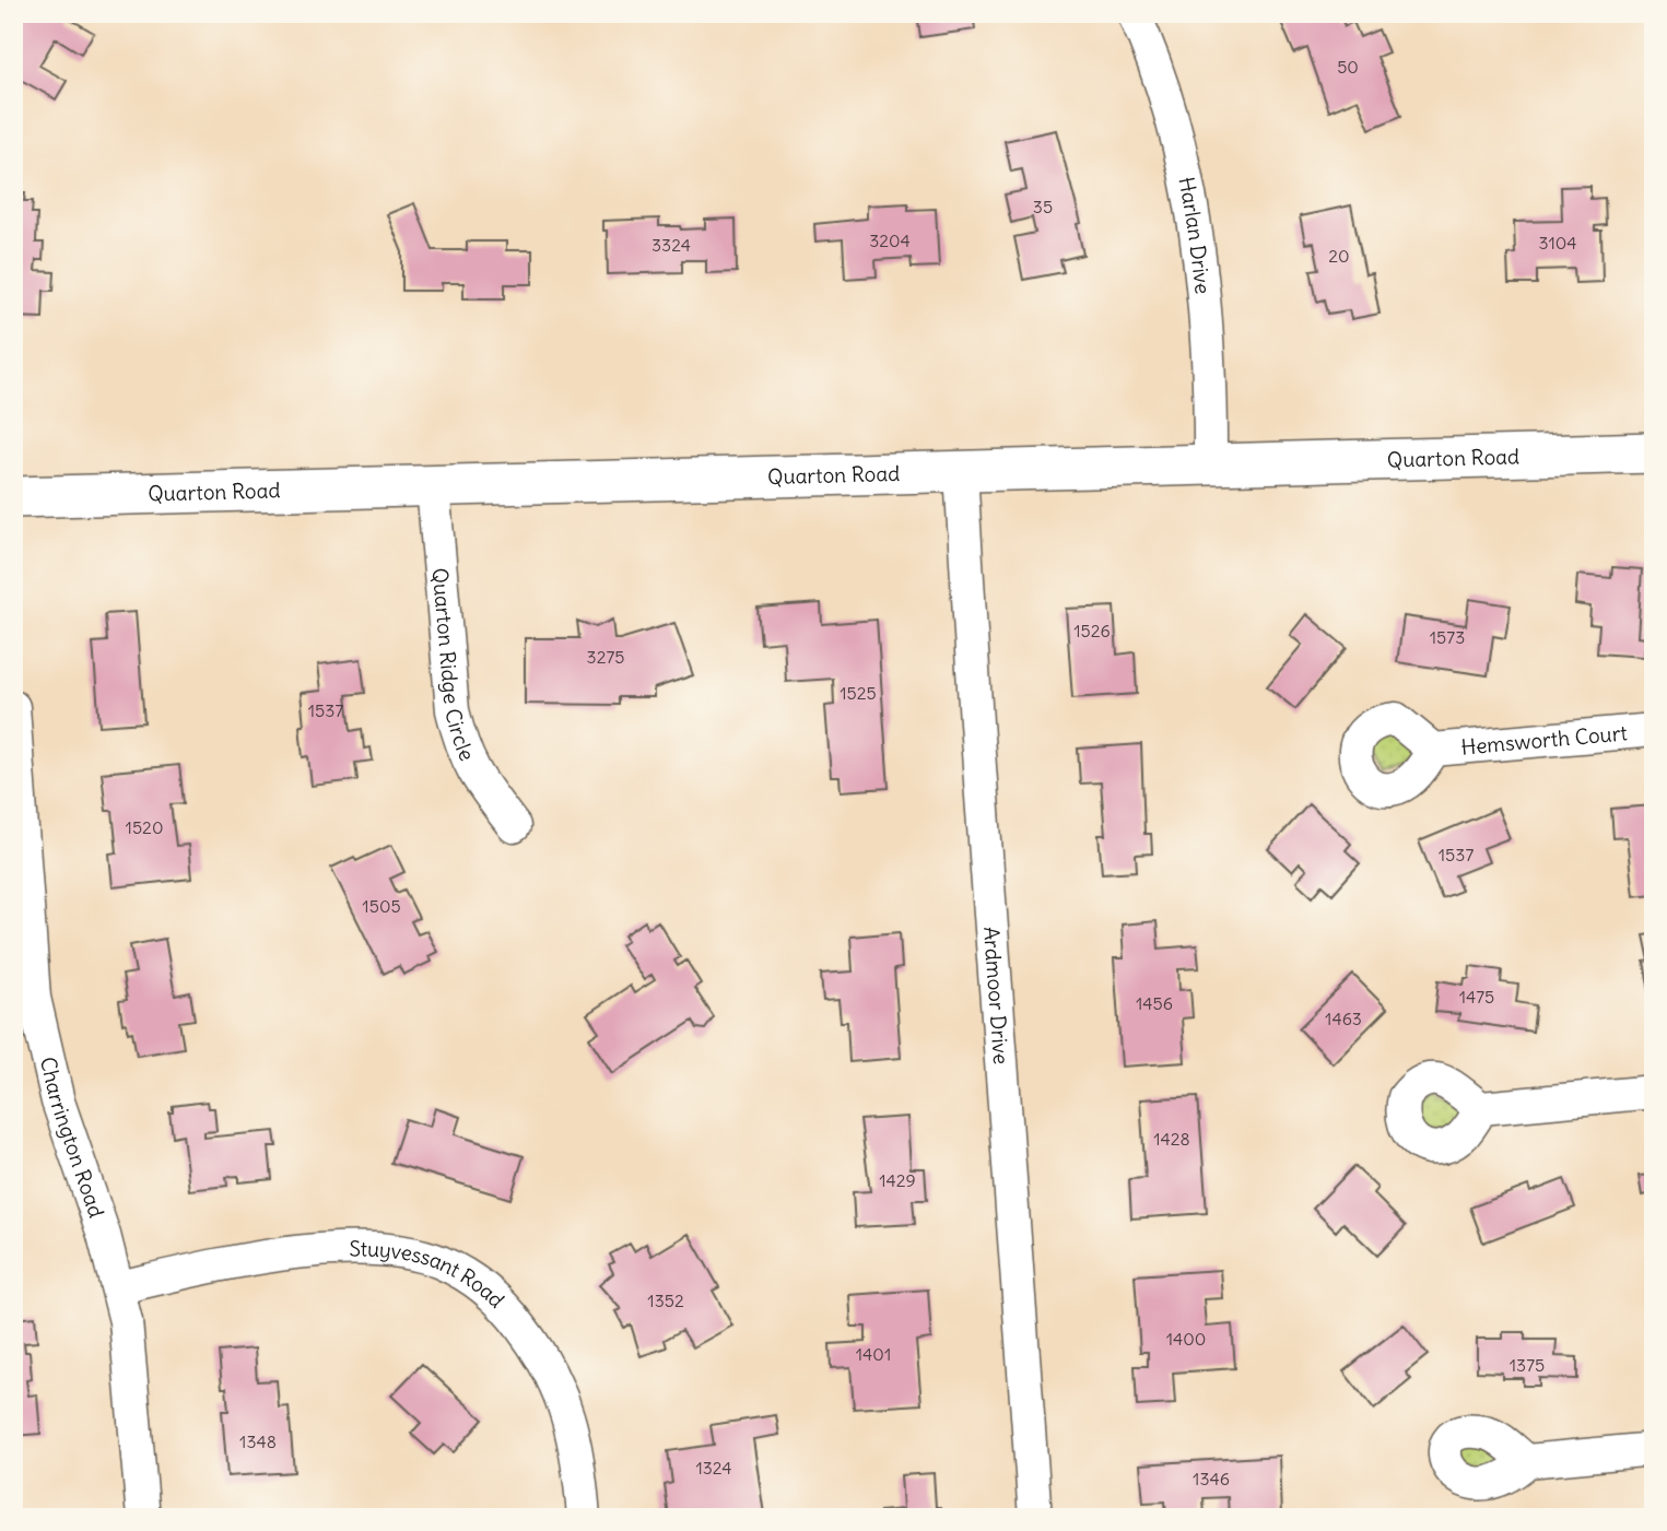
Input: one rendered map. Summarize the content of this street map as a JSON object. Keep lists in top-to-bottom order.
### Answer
{
  "streets": {
    "street": [
      "Harlan Drive",
      "Quarton Road",
      "Quarton Ridge Circle",
      "Hemsworth Court",
      "Ardmoor Drive",
      "Charrington Road",
      "Stuyvessant Road"
    ]
  },
  "crossings": [
    ["Harlan Drive", "Quarton Road"],
    ["Quarton Road", "Quarton Ridge Circle"],
    ["Quarton Road", "Ardmoor Drive"],
    ["Charrington Road", "Stuyvessant Road"]
  ],
  "house_numbers": [
    "50",
    "35",
    "3204",
    "3104",
    "3324",
    "20",
    "1526",
    "1573",
    "3275",
    "1525",
    "1537",
    "1520",
    "1537",
    "1505",
    "1475",
    "1456",
    "1463",
    "1428",
    "1429",
    "1352",
    "1400",
    "1401",
    "1375",
    "1348",
    "1324",
    "1346"
  ]
}
